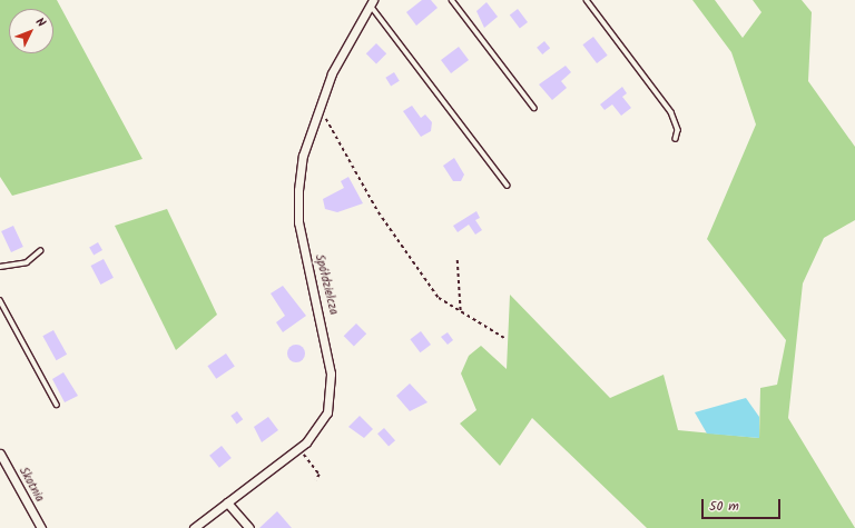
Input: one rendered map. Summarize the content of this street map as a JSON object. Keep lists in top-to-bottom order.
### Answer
{
  "streets": {
    "street": ["Spółdzielcza", "Skotnia"]
  },
  "scale_bar": "50 m",
  "north": "top right"
}
